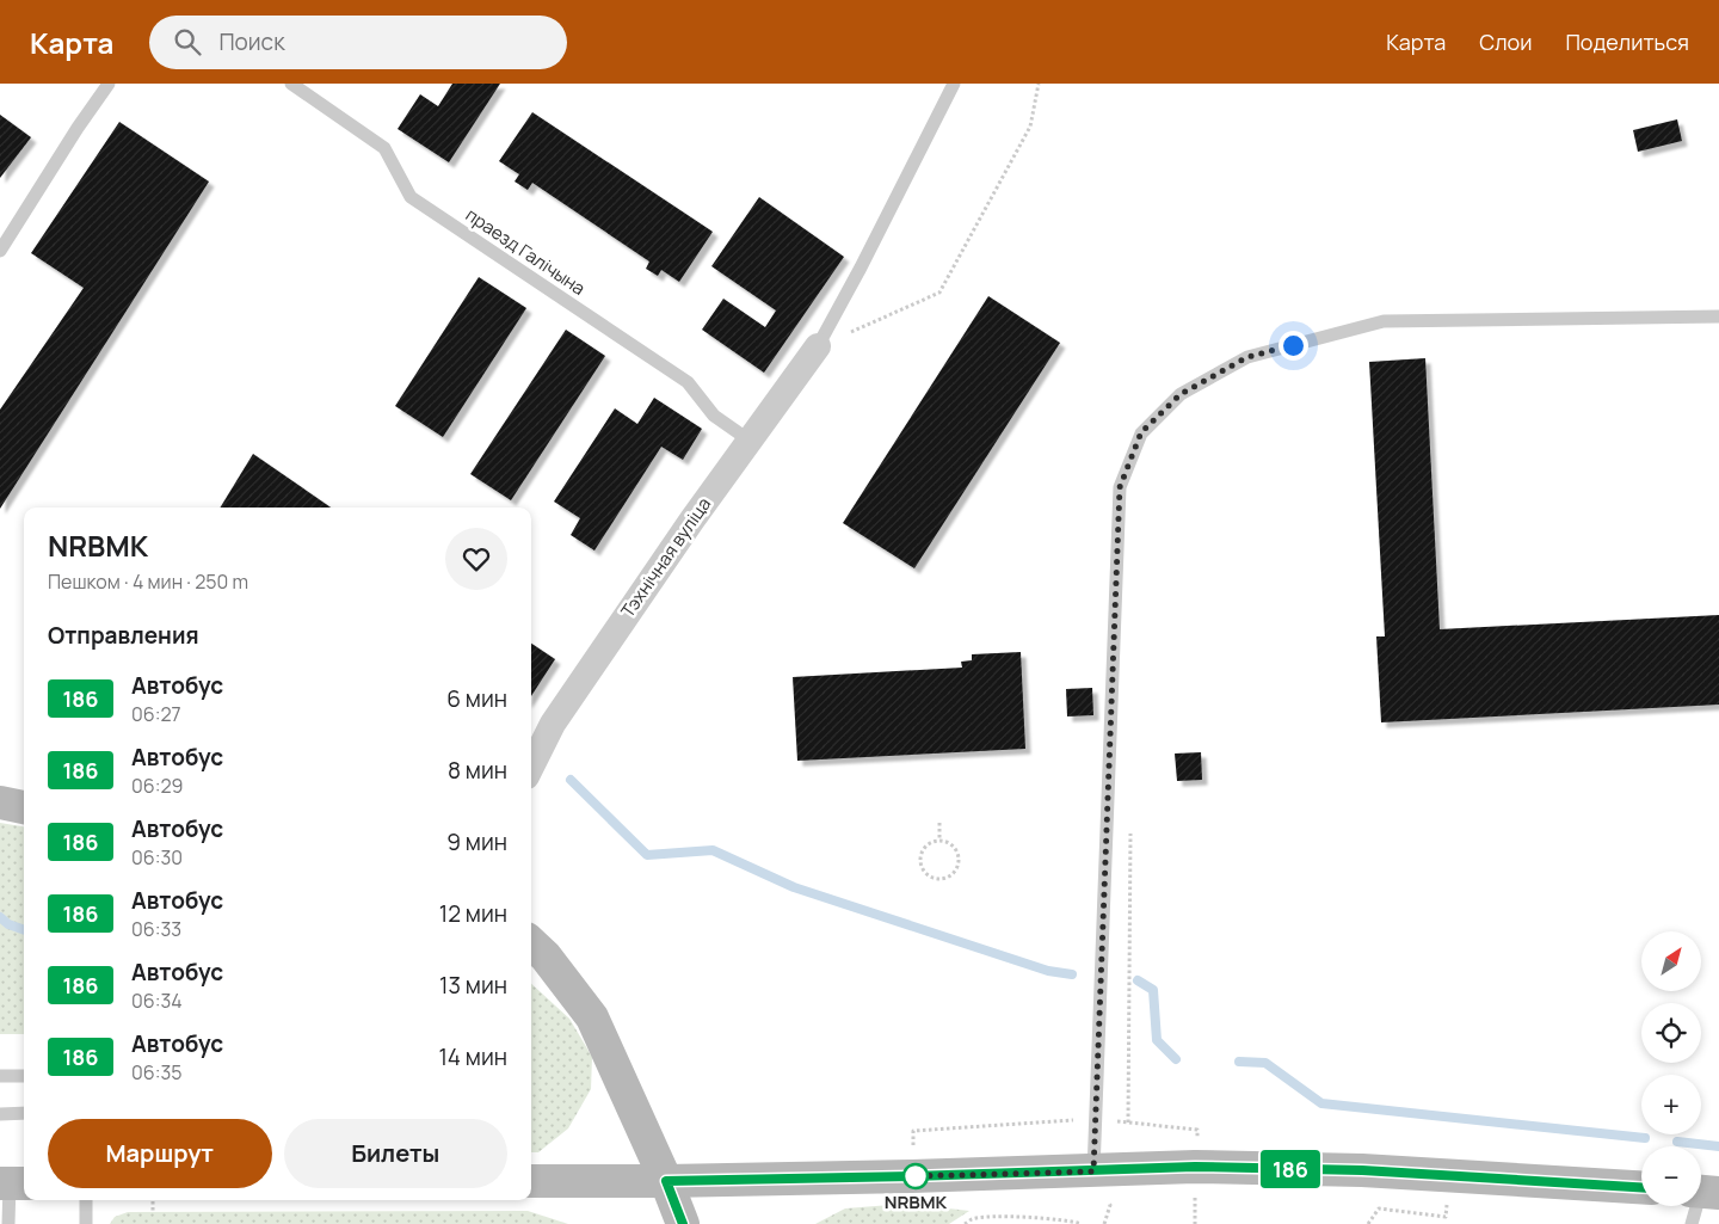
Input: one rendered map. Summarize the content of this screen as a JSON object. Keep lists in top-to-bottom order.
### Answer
{
  "streets": {
    "street": ["Тэхнічная вуліца"],
    "lane": ["праезд Галічына"]
  },
  "crossings": [
    ["праезд Галічына", "Тэхнічная вуліца"]
  ],
  "places": ["NRBMK"],
  "lines": ["bus line 186"],
  "north": "top right",
  "page": {
    "header": "Карта",
    "search": "Поиск",
    "nav": ["Карта", "Слои", "Поделиться"],
    "on_map": "186",
    "heading": [
      ["NRBMK", "Пешком · 4 мин · 250 m"],
      "Отправления"
    ],
    "list": [
      {
        "mark": "186",
        "name": "Автобус",
        "note": "06:27",
        "value": "6 мин"
      },
      {
        "mark": "186",
        "name": "Автобус",
        "note": "06:29",
        "value": "8 мин"
      },
      {
        "mark": "186",
        "name": "Автобус",
        "note": "06:30",
        "value": "9 мин"
      },
      {
        "mark": "186",
        "name": "Автобус",
        "note": "06:33",
        "value": "12 мин"
      },
      {
        "mark": "186",
        "name": "Автобус",
        "note": "06:34",
        "value": "13 мин"
      },
      {
        "mark": "186",
        "name": "Автобус",
        "note": "06:35",
        "value": "14 мин"
      }
    ],
    "map_buttons": ["+", "−"],
    "buttons": ["Маршрут", "Билеты"]
  }
}
